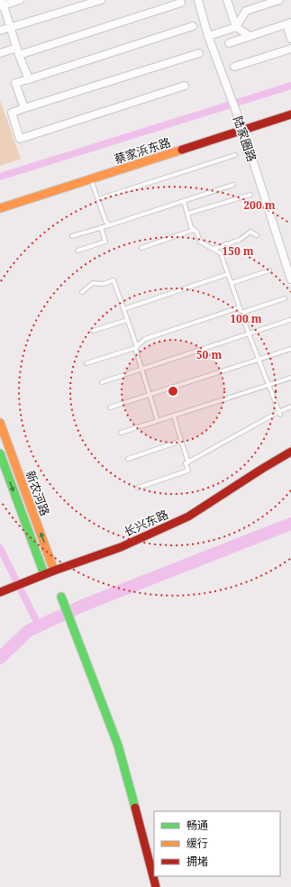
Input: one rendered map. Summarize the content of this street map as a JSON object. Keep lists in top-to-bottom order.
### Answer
{
  "streets": {
    "street": [
      "陆家圈路",
      "蔡家浜东路",
      "新农河路",
      "长兴东路"
    ]
  },
  "crossings": [
    ["陆家圈路", "蔡家浜东路"],
    ["新农河路", "长兴东路"]
  ],
  "legend": ["畅通", "缓行", "拥堵"],
  "rings": [
    "200 m",
    "150 m",
    "100 m",
    "50 m"
  ]
}
